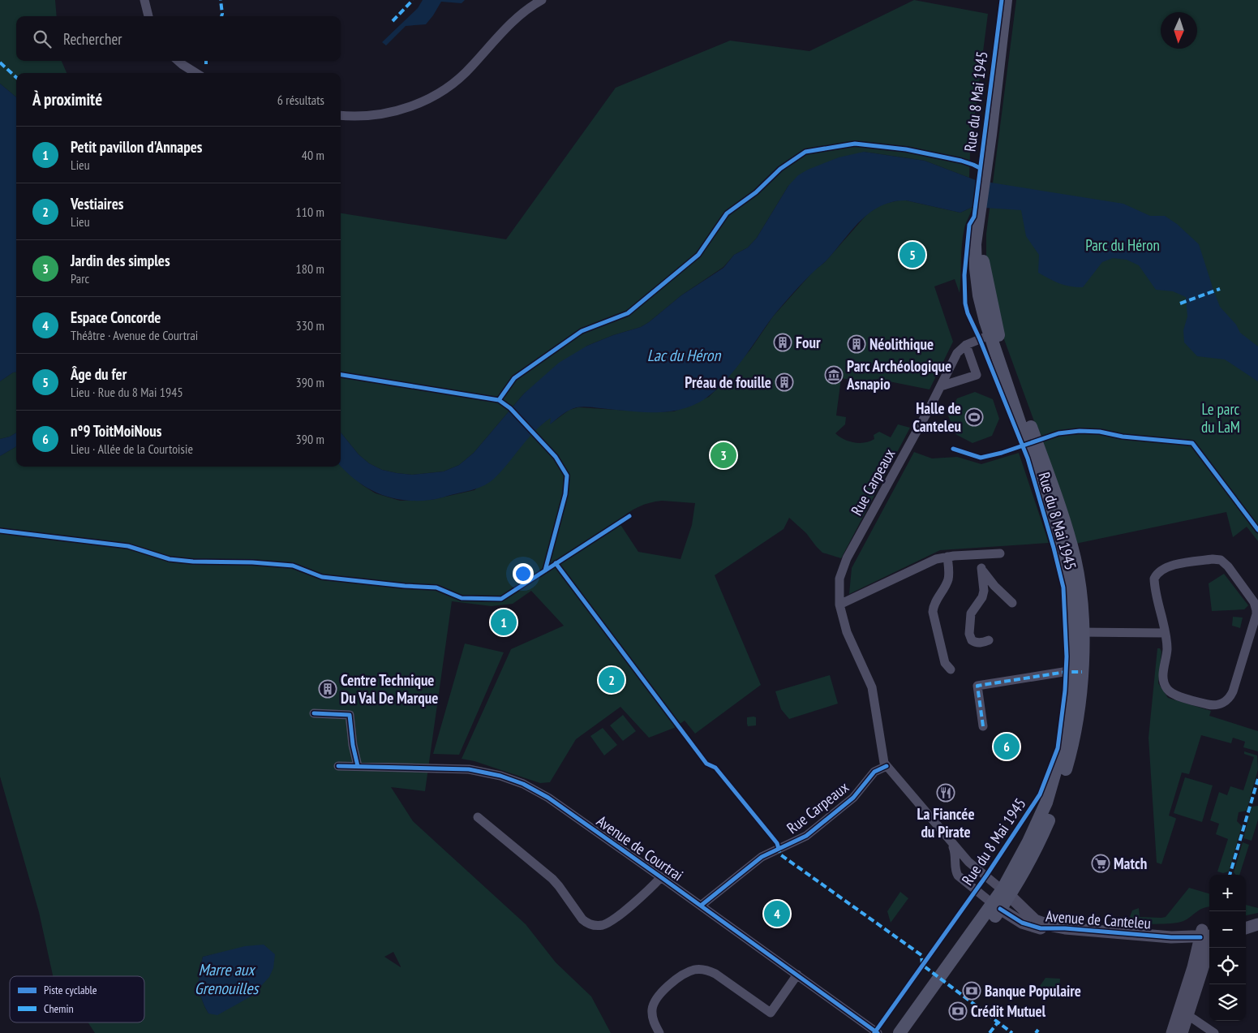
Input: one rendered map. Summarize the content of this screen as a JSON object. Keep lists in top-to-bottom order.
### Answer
{
  "streets": {
    "main road": ["Rue du 8 Mai 1945"],
    "street": ["Rue Carpeaux", "Avenue de Courtrai", "Avenue de Canteleu"]
  },
  "crossings": [
    ["Rue du 8 Mai 1945", "Rue Carpeaux"],
    ["Rue du 8 Mai 1945", "Avenue de Canteleu"],
    ["Rue Carpeaux", "Avenue de Courtrai"]
  ],
  "water": ["Lac du Héron", "Marre aux Grenouilles"],
  "parks": ["Parc du Héron", "Le parc du LaM"],
  "places": {
    "building": [
      "Four",
      "Néolithique",
      "Préau de fouille",
      "Centre Technique Du Val De Marque"
    ],
    "museum": ["Parc Archéologique Asnapio"],
    "sports": ["Halle de Canteleu"],
    "restaurant": ["La Fiancée du Pirate"],
    "supermarket": ["Match"],
    "bank": ["Banque Populaire", "Crédit Mutuel"]
  },
  "legend": ["Piste cyclable", "Chemin"],
  "north": "bottom",
  "page": {
    "search": "Rechercher",
    "heading": ["À proximité", "6 résultats"],
    "list": [
      {
        "mark": "1",
        "name": "Petit pavillon d'Annapes",
        "note": "Lieu",
        "value": "40 m"
      },
      {
        "mark": "2",
        "name": "Vestiaires",
        "note": "Lieu",
        "value": "110 m"
      },
      {
        "mark": "3",
        "name": "Jardin des simples",
        "note": "Parc",
        "value": "180 m"
      },
      {
        "mark": "4",
        "name": "Espace Concorde",
        "note": "Théâtre · Avenue de Courtrai",
        "value": "330 m"
      },
      {
        "mark": "5",
        "name": "Âge du fer",
        "note": "Lieu · Rue du 8 Mai 1945",
        "value": "390 m"
      },
      {
        "mark": "6",
        "name": "n°9 ToitMoiNous",
        "note": "Lieu · Allée de la Courtoisie",
        "value": "390 m"
      }
    ],
    "pins": [
      "5",
      "3",
      "1",
      "2",
      "6",
      "4"
    ],
    "map_buttons": ["+", "−"]
  }
}
